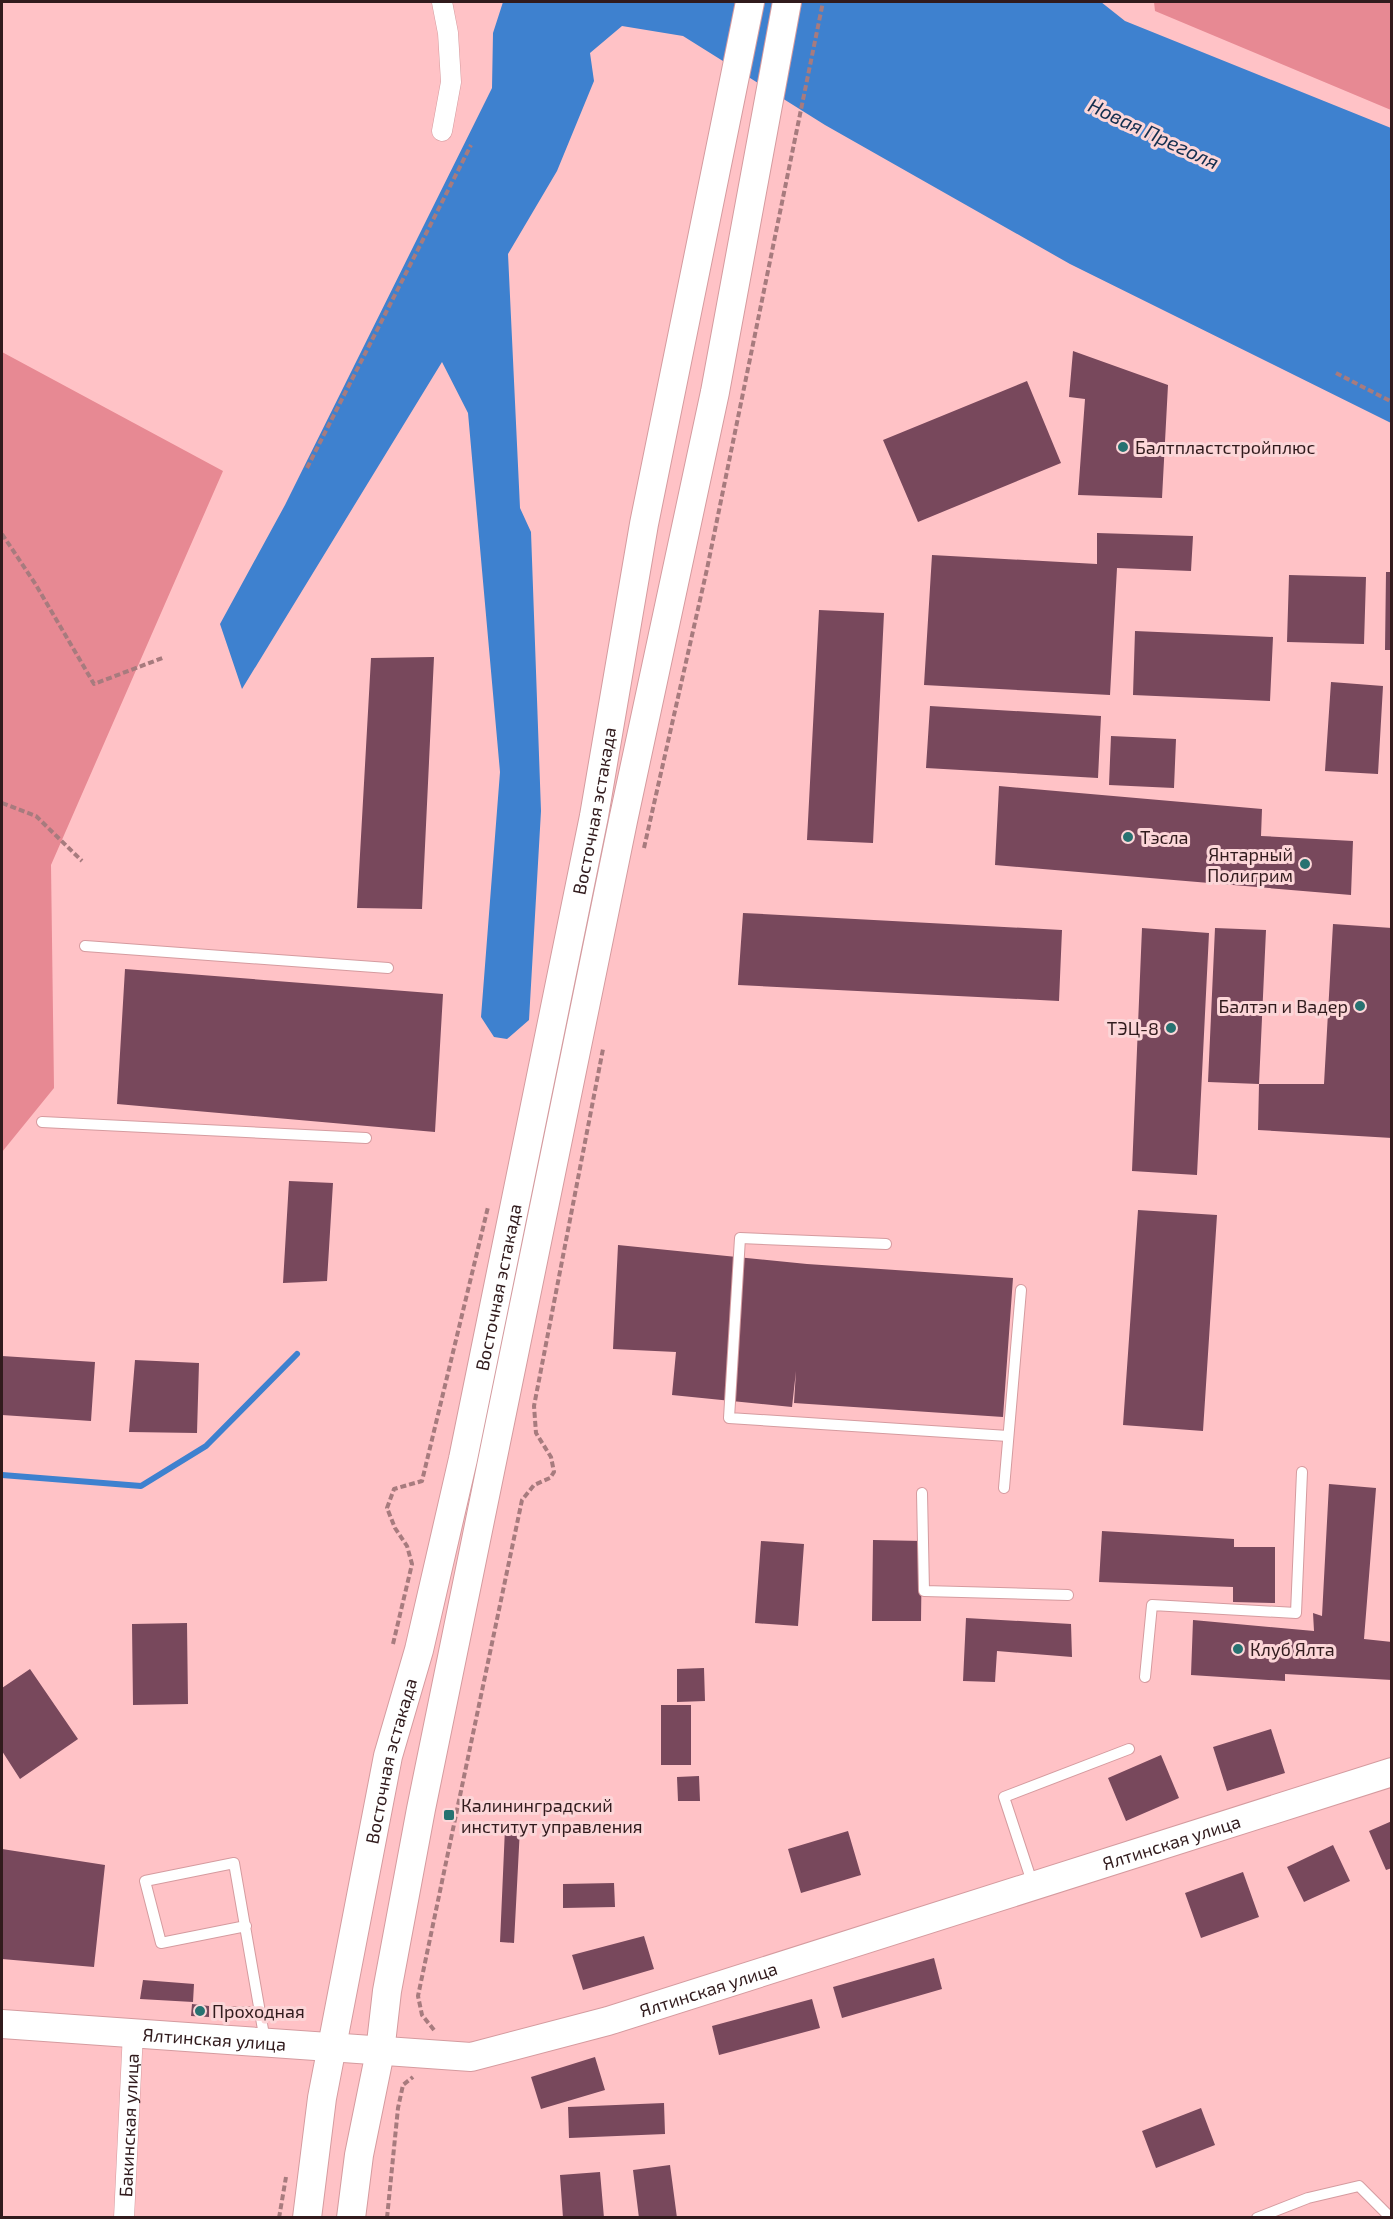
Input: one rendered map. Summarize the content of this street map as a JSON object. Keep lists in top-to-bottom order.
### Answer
{
  "streets": {
    "main road": ["Восточная эстакада", "Ялтинская улица"],
    "street": ["Бакинская улица"]
  },
  "crossings": [
    ["Восточная эстакада", "Ялтинская улица"],
    ["Ялтинская улица", "Бакинская улица"]
  ],
  "water": ["Новая Преголя"],
  "places": {
    "other": [
      "Балтпластстройплюс",
      "Тэсла",
      "Янтарный Полигрим",
      "Балтэп и Вадер",
      "ТЭЦ-8",
      "Клуб Ялта",
      "Проходная"
    ],
    "transit": ["Калининградский институт управления"]
  }
}
